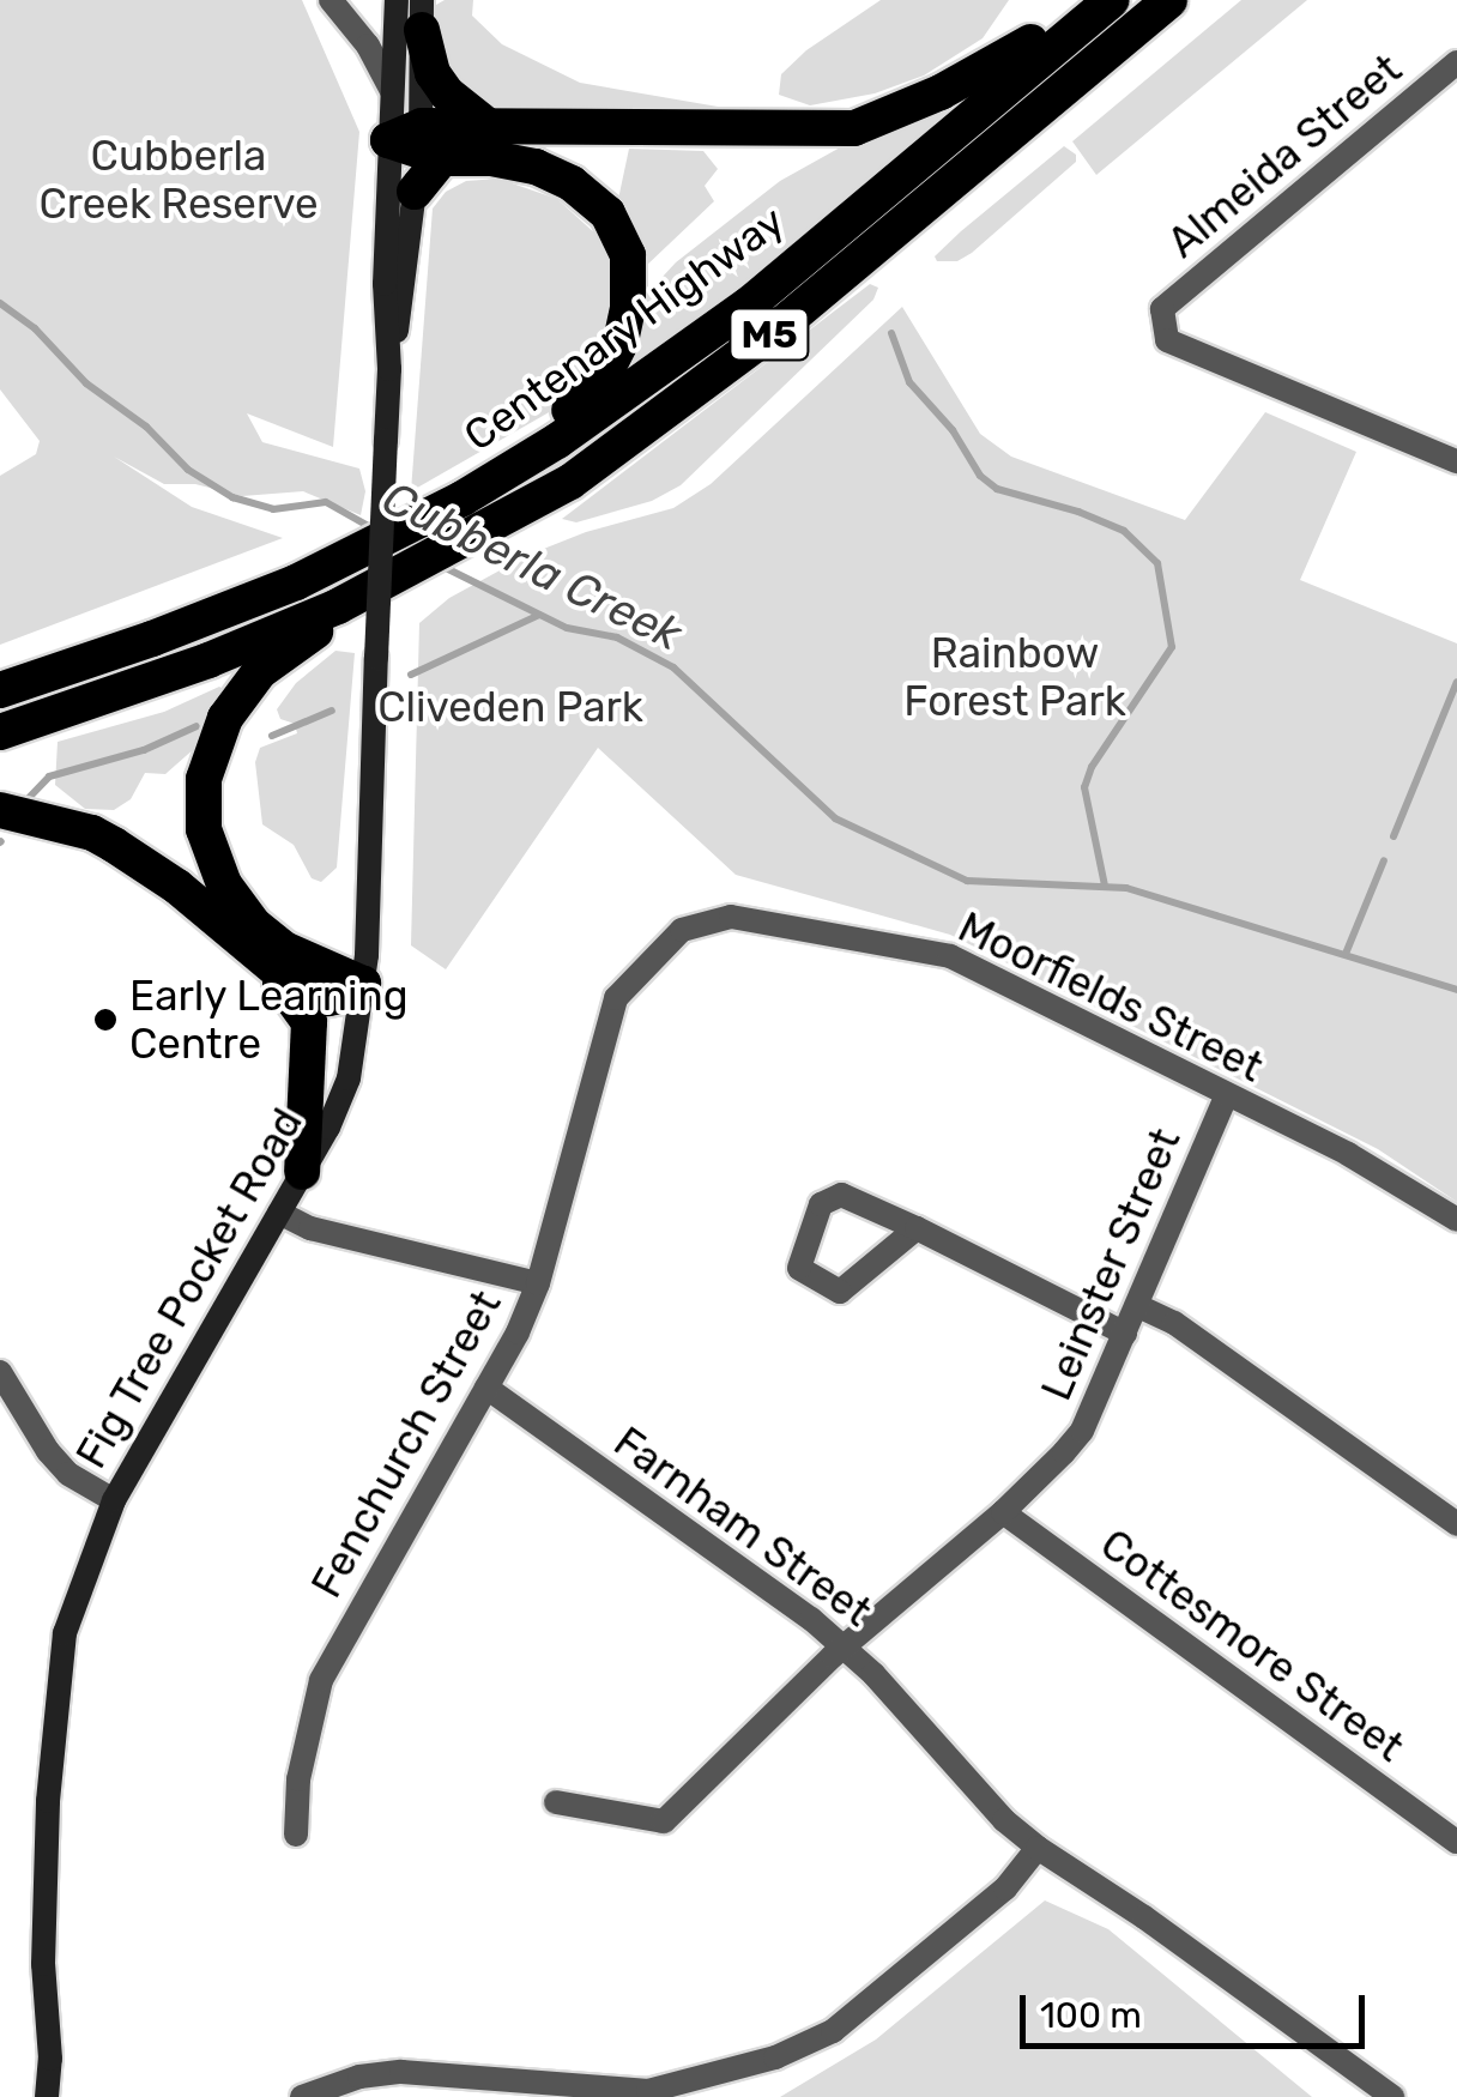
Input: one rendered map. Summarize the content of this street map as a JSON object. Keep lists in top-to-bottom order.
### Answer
{
  "streets": {
    "highway": ["Centenary Highway", "M5"],
    "main road": ["Fig Tree Pocket Road"],
    "street": [
      "Almeida Street",
      "Moorfields Street",
      "Leinster Street",
      "Fenchurch Street",
      "Farnham Street",
      "Cottesmore Street"
    ]
  },
  "crossings": [
    ["Moorfields Street", "Leinster Street"],
    ["Moorfields Street", "Fenchurch Street"],
    ["Leinster Street", "Farnham Street"],
    ["Leinster Street", "Cottesmore Street"],
    ["Fenchurch Street", "Farnham Street"]
  ],
  "water": ["Cubberla Creek"],
  "parks": ["Cubberla Creek Reserve", "Rainbow Forest Park", "Cliveden Park"],
  "places": ["Early Learning Centre"],
  "scale_bar": "100 m"
}
